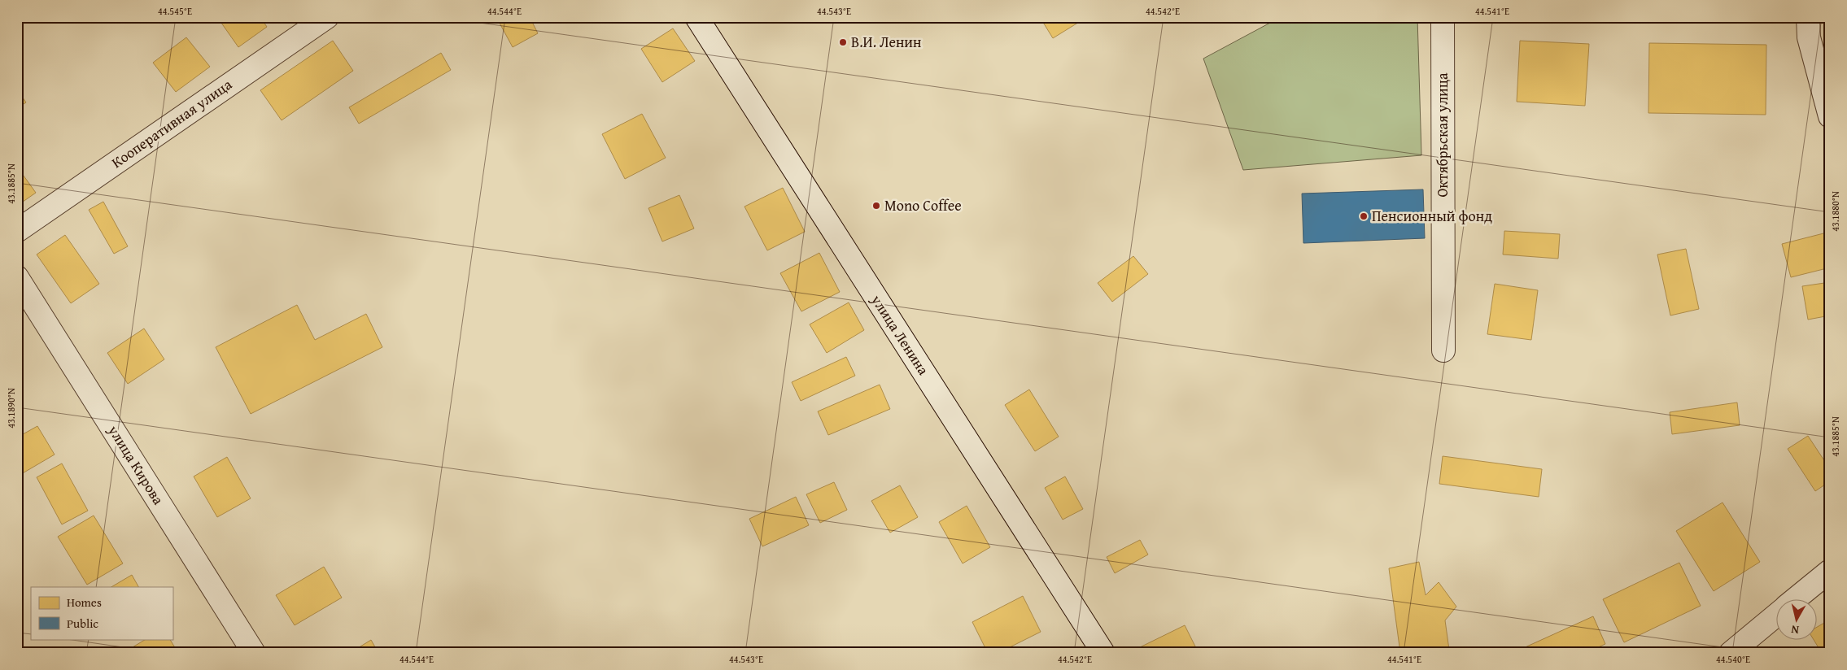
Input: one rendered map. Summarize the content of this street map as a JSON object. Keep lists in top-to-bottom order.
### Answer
{
  "streets": {
    "street": [
      "Кооперативная улица",
      "Октябрьская улица",
      "улица Ленина",
      "улица Кирова"
    ]
  },
  "places": ["В.И. Ленин", "Mono Coffee", "Пенсионный фонд"],
  "legend": ["Homes", "Public"],
  "north": "bottom",
  "coordinates": [
    "44.545°E",
    "44.544°E",
    "44.543°E",
    "44.542°E",
    "44.541°E",
    "43.1885°N",
    "43.1880°N",
    "43.1890°N",
    "44.540°E"
  ]
}
